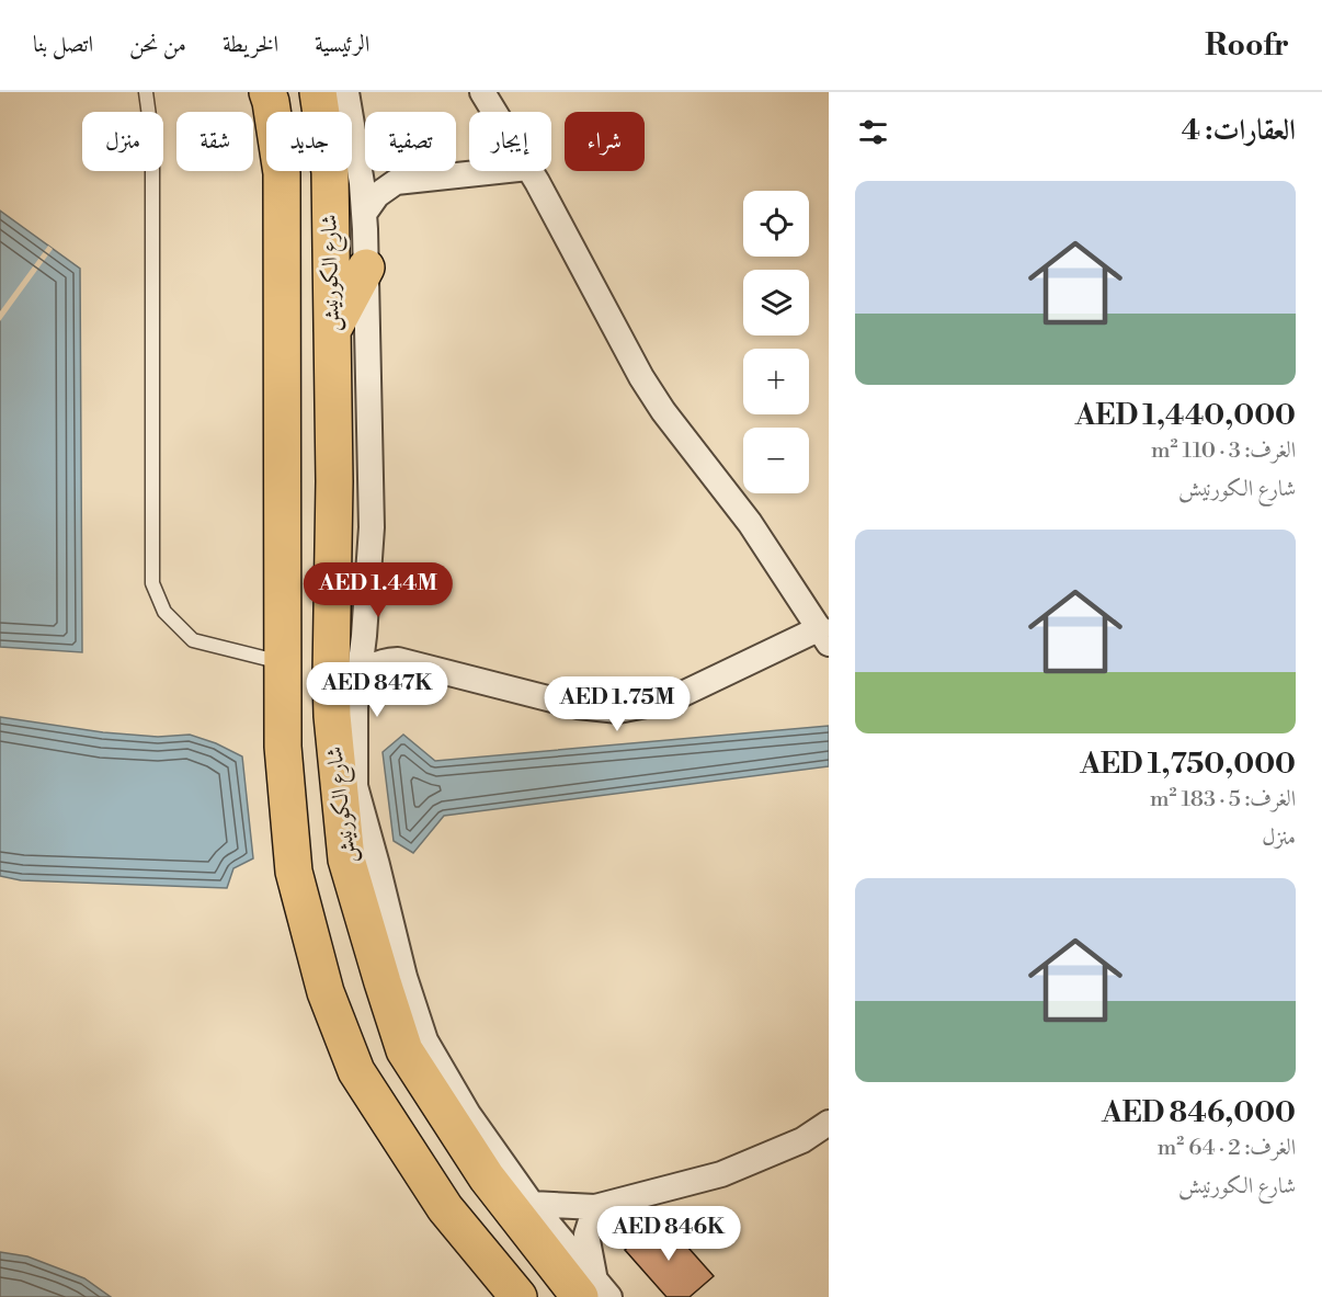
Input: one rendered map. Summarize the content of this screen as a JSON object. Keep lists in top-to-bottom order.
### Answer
{
  "streets": {
    "main road": ["شارع الكورنيش"]
  },
  "page": {
    "header": "Roofr",
    "nav": [
      "الرئيسية",
      "الخريطة",
      "من نحن",
      "اتصل بنا"
    ],
    "heading": "العقارات: 4",
    "chip": [
      "شراء",
      "إيجار",
      "تصفية",
      "جديد",
      "شقة",
      "منزل"
    ],
    "list": [
      {
        "name": "AED 1,440,000",
        "note": "الغرف: 3 · 110 m² · شارع الكورنيش"
      },
      {
        "name": "AED 1,750,000",
        "note": "الغرف: 5 · 183 m² · منزل"
      },
      {
        "name": "AED 846,000",
        "note": "الغرف: 2 · 64 m² · شارع الكورنيش"
      }
    ],
    "map_buttons": ["+", "−"],
    "price": [
      "AED 1.44M",
      "AED 847K",
      "AED 1.75M",
      "AED 846K"
    ]
  }
}
